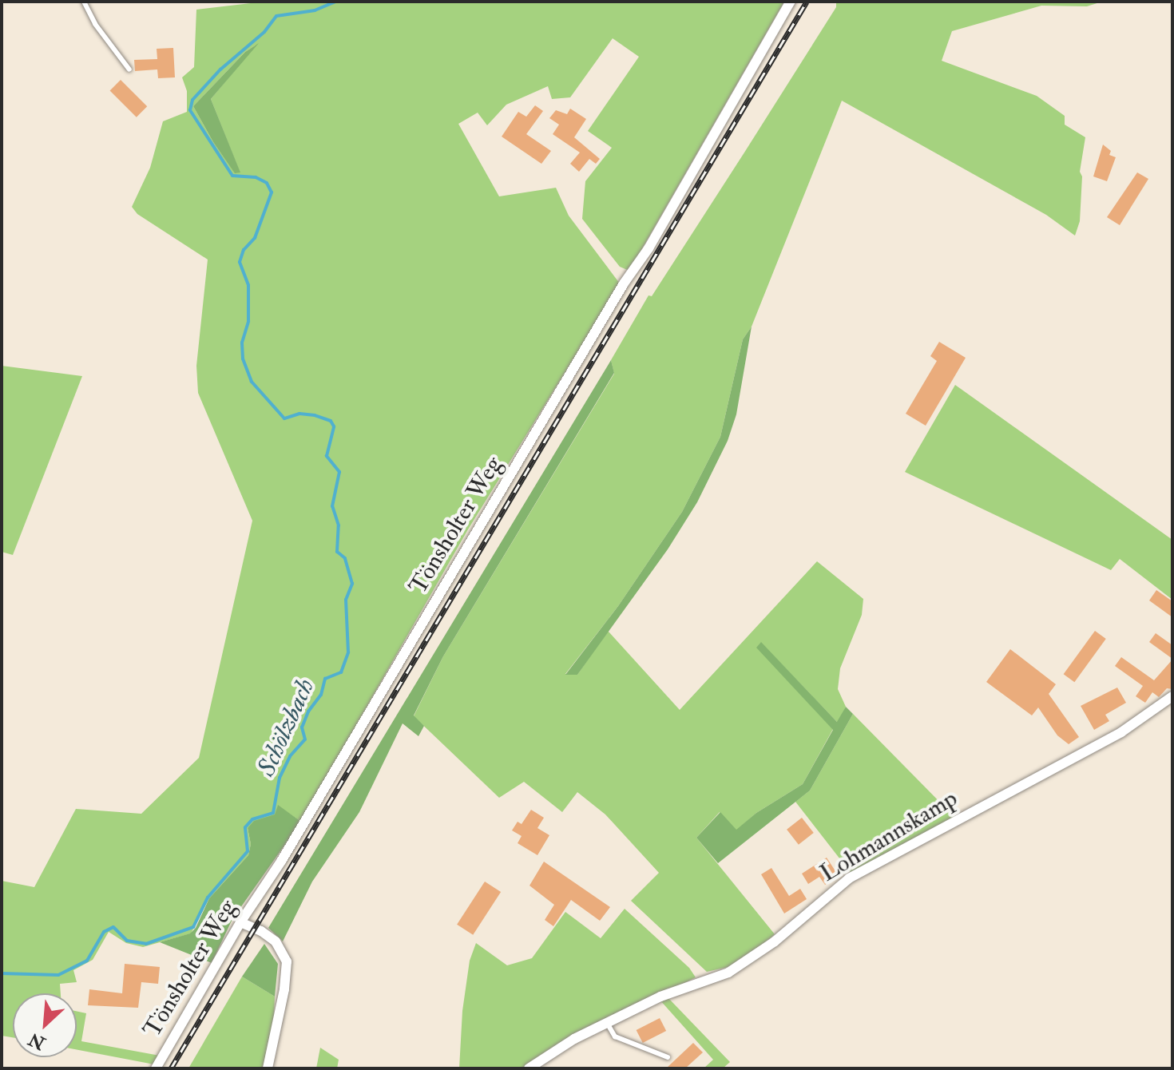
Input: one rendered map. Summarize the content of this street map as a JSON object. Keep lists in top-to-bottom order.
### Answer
{
  "streets": {
    "street": ["Tönsholter Weg", "Lohmannskamp"]
  },
  "water": ["Schölzbach"],
  "north": "bottom left"
}
